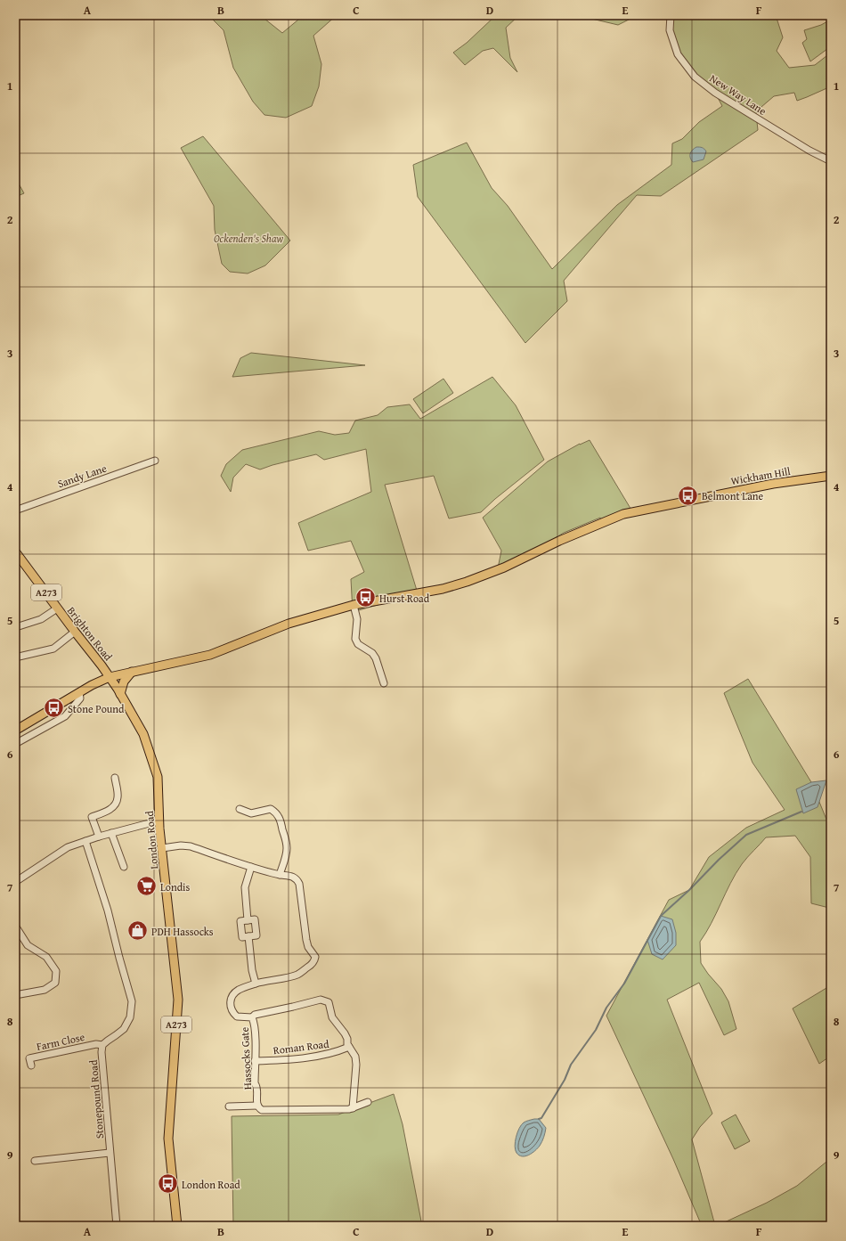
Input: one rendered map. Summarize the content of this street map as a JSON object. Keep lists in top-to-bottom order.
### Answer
{
  "streets": {
    "main road": [
      "Wickham Hill",
      "A273",
      "Brighton Road",
      "London Road"
    ],
    "street": [
      "New Way Lane",
      "Sandy Lane",
      "Farm Close",
      "Roman Road",
      "Hassocks Gate",
      "Stonepound Road"
    ]
  },
  "crossings": [
    ["Brighton Road", "London Road"],
    ["Farm Close", "Stonepound Road"],
    ["Roman Road", "Hassocks Gate"]
  ],
  "parks": ["Ockenden's Shaw"],
  "places": {
    "bus stop": [
      "Belmont Lane",
      "Hurst Road",
      "Stone Pound",
      "London Road"
    ],
    "supermarket": ["Londis"],
    "shop": ["PDH Hassocks"]
  },
  "grid": {
    "columns": [
      "A",
      "B",
      "C",
      "D",
      "E",
      "F"
    ],
    "rows": [
      "1",
      "2",
      "3",
      "4",
      "5",
      "6",
      "7",
      "8",
      "9"
    ]
  }
}
